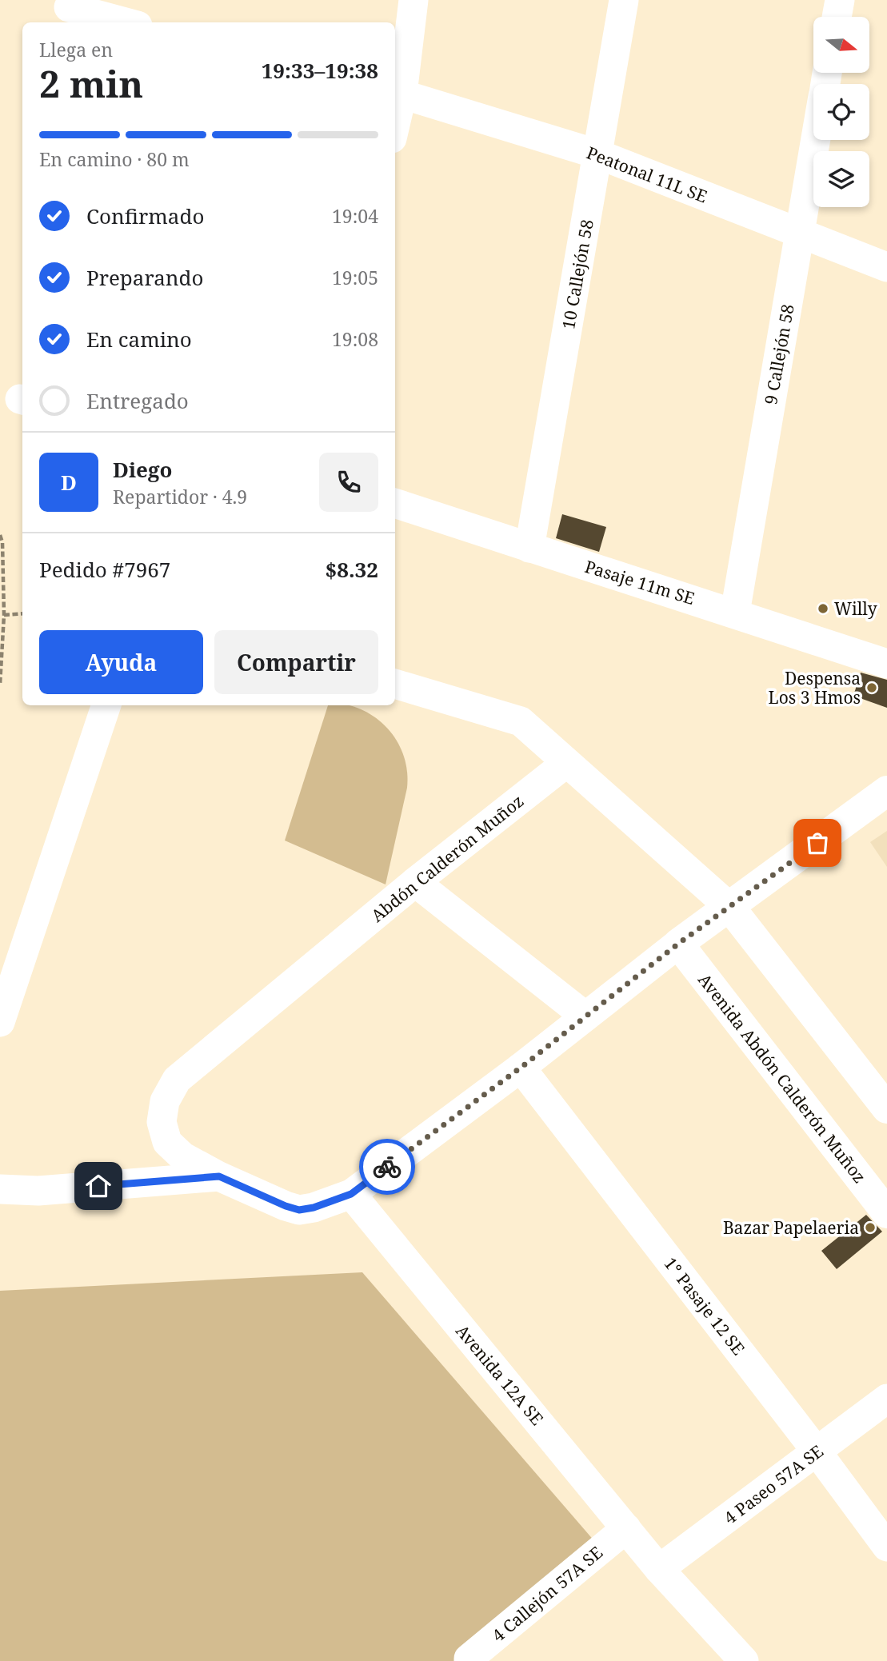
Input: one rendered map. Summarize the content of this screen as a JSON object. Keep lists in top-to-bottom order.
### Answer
{
  "streets": {
    "street": [
      "Peatonal 11L SE",
      "10 Callejón 58",
      "9 Callejón 58",
      "Pasaje 11m SE",
      "Abdón Calderón Muñoz",
      "Avenida Abdón Calderón Muñoz",
      "1° Pasaje 12 SE",
      "Avenida 12A SE",
      "4 Paseo 57A SE",
      "4 Callejón 57A SE"
    ]
  },
  "crossings": [
    ["Peatonal 11L SE", "10 Callejón 58"],
    ["Peatonal 11L SE", "9 Callejón 58"],
    ["10 Callejón 58", "Pasaje 11m SE"],
    ["9 Callejón 58", "Pasaje 11m SE"],
    ["1° Pasaje 12 SE", "4 Paseo 57A SE"],
    ["Avenida 12A SE", "4 Paseo 57A SE"],
    ["Avenida 12A SE", "4 Callejón 57A SE"]
  ],
  "places": ["Willy", "Despensa Los 3 Hmos", "Bazar Papelaeria"],
  "north": "right",
  "page": {
    "heading": ["2 min", "Llega en", "19:33–19:38"],
    "panel": [
      "Diego",
      "Repartidor · 4.9",
      "Pedido #7967",
      "$8.32"
    ],
    "bar": "En camino · 80 m",
    "list": [
      ["Confirmado", "19:04"],
      ["Preparando", "19:05"],
      ["En camino", "19:08"],
      "Entregado"
    ],
    "round": "D",
    "buttons": ["Ayuda", "Compartir"]
  }
}
